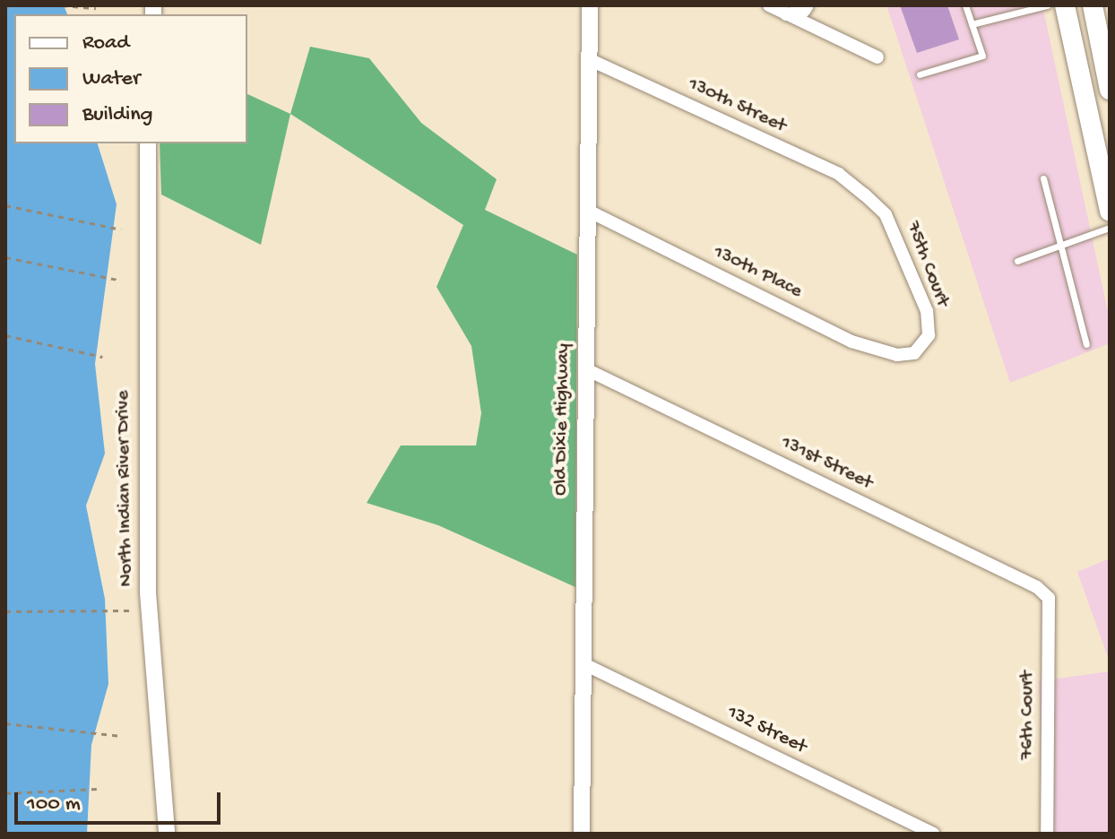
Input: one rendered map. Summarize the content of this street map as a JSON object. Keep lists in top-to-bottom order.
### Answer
{
  "streets": {
    "street": [
      "130th Street",
      "75th Court",
      "130th Place",
      "Old Dixie Highway",
      "131st Street",
      "North Indian River Drive",
      "76th Court",
      "132 Street"
    ]
  },
  "crossings": [
    ["130th Street", "75th Court"],
    ["130th Street", "Old Dixie Highway"],
    ["75th Court", "130th Place"],
    ["130th Place", "Old Dixie Highway"],
    ["Old Dixie Highway", "131st Street"],
    ["Old Dixie Highway", "132 Street"],
    ["131st Street", "76th Court"]
  ],
  "legend": ["Road", "Water", "Building"],
  "scale_bar": "100 m"
}
